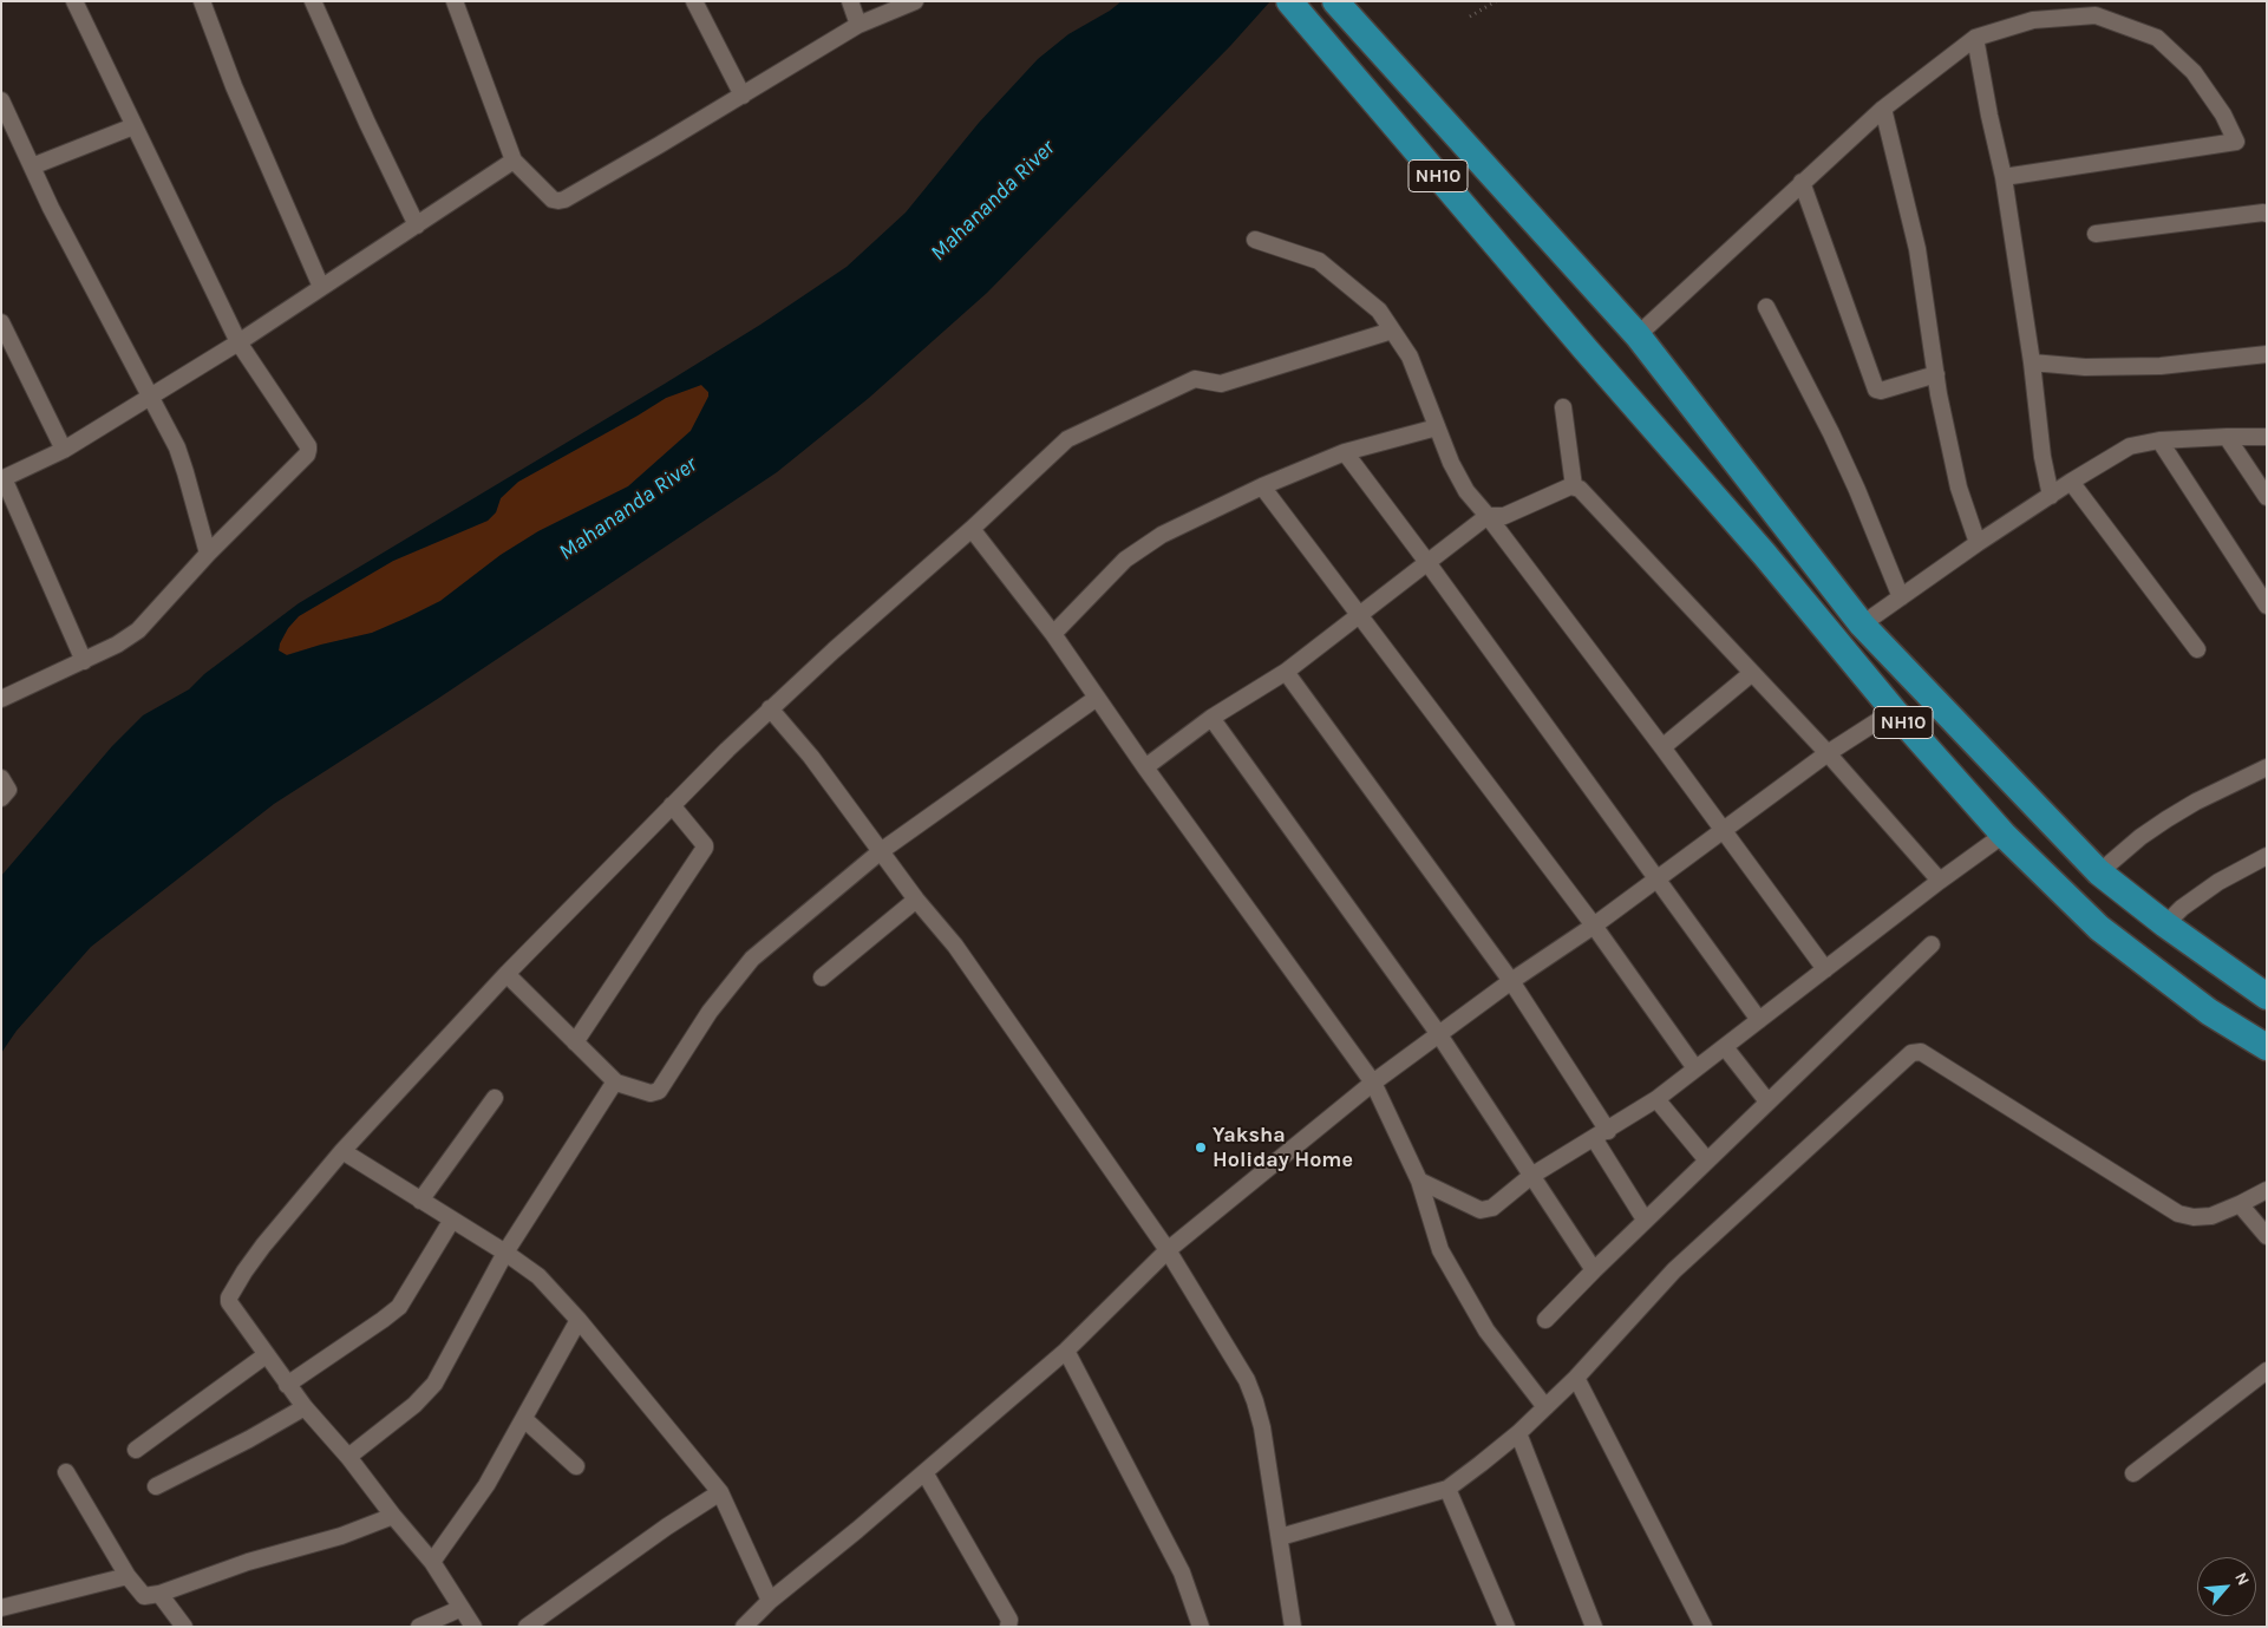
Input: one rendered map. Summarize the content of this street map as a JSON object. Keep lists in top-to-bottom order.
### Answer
{
  "streets": {
    "highway": ["NH10"]
  },
  "water": ["Mahananda River"],
  "places": ["Yaksha Holiday Home"],
  "north": "top right"
}
